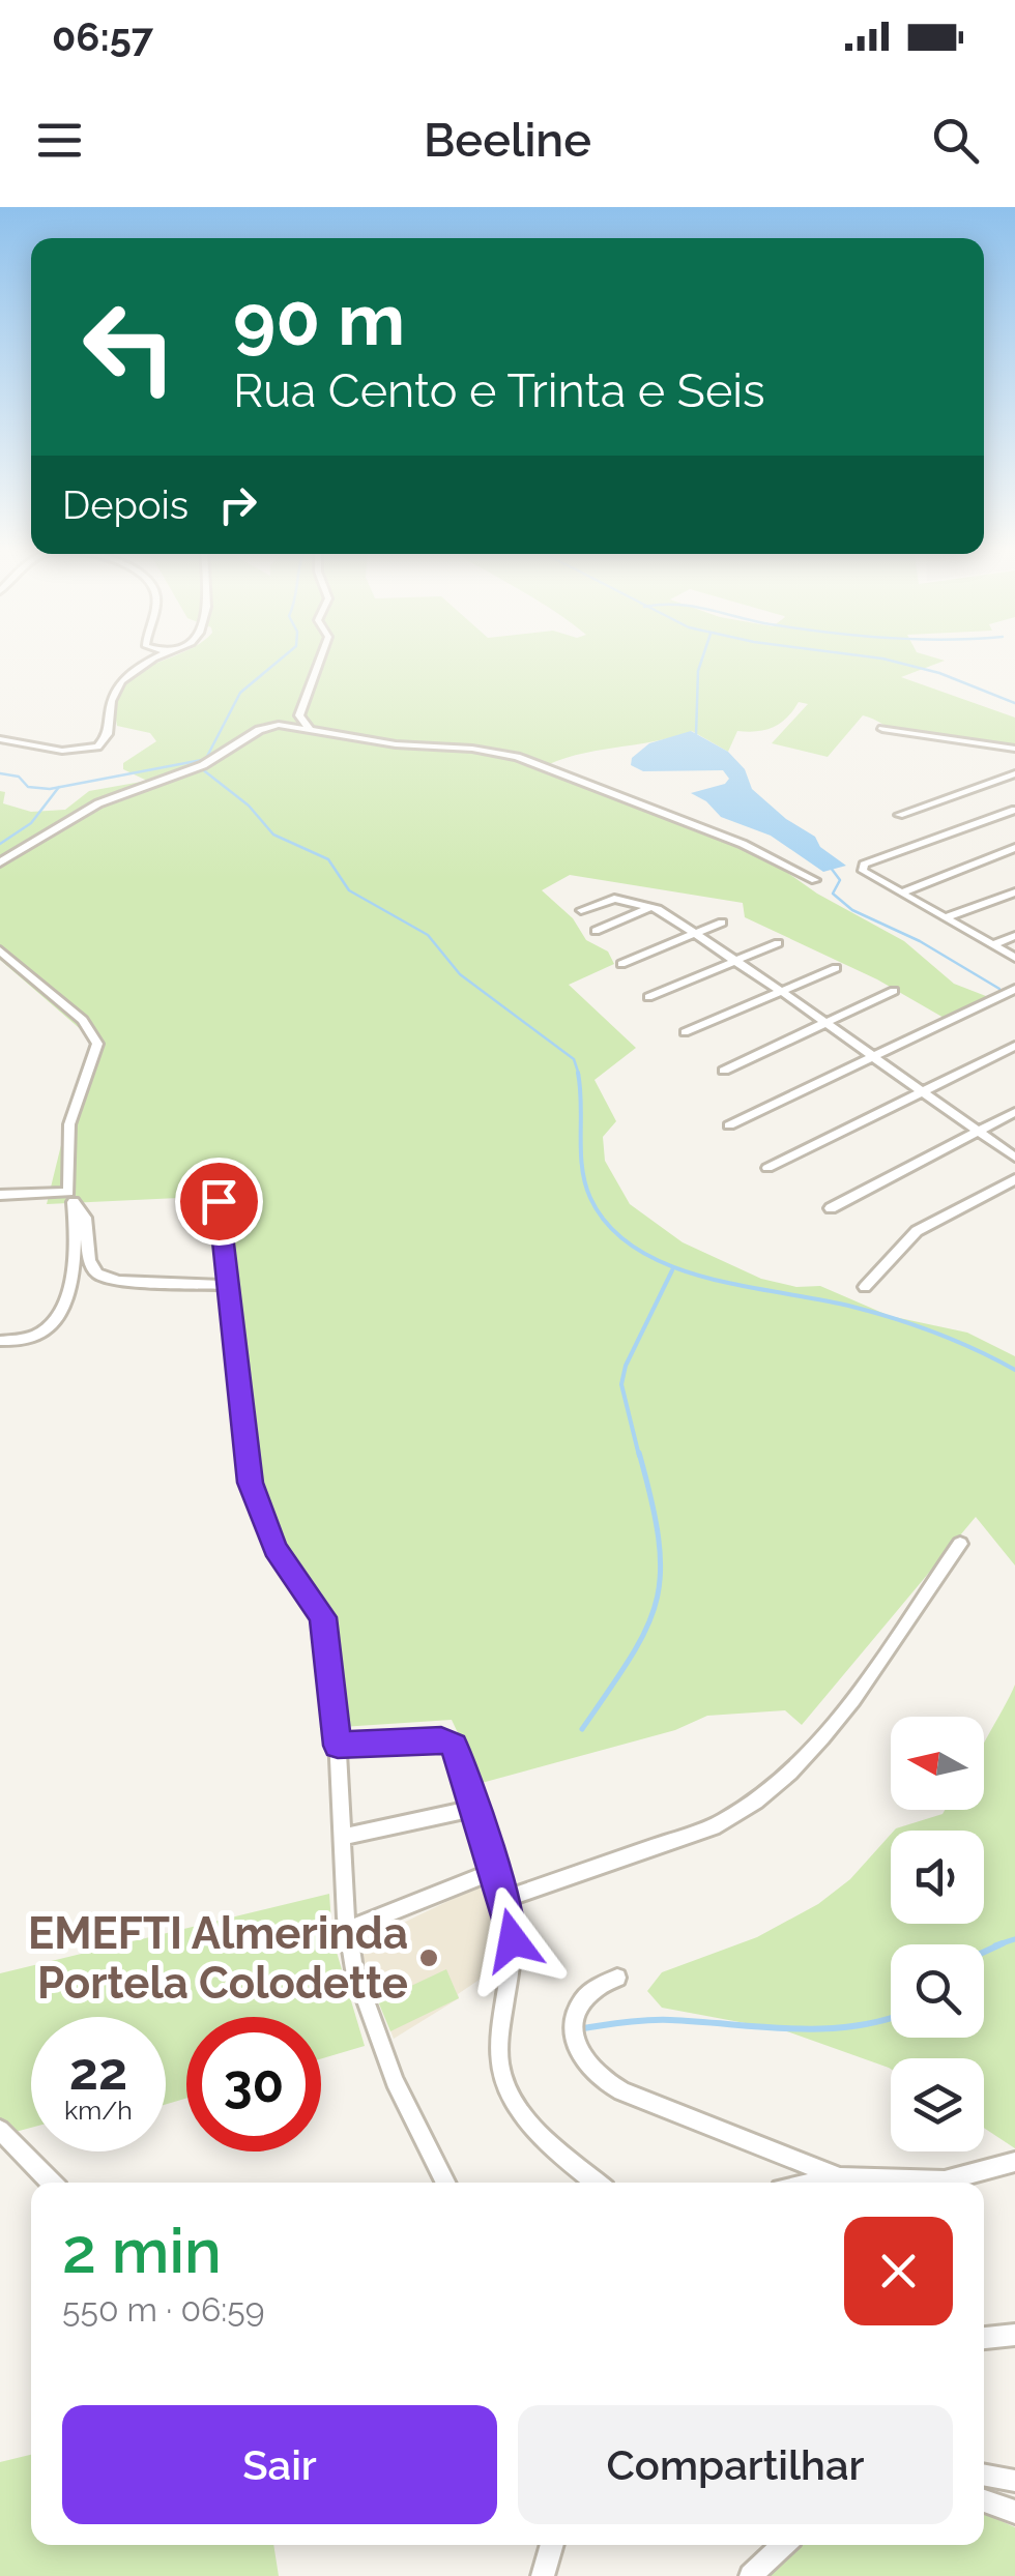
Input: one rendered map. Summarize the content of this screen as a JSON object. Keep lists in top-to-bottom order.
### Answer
{
  "places": ["EMEFTI Almerinda Portela Colodette"],
  "north": "left",
  "page": {
    "status": "06:57",
    "header": "Beeline",
    "turn": ["90 m", "Rua Cento e Trinta e Seis"],
    "then": "Depois",
    "speed": "22 km/h",
    "limit": "30",
    "heading": ["2 min", "550 m · 06:59"],
    "buttons": ["Sair", "Compartilhar"]
  }
}
